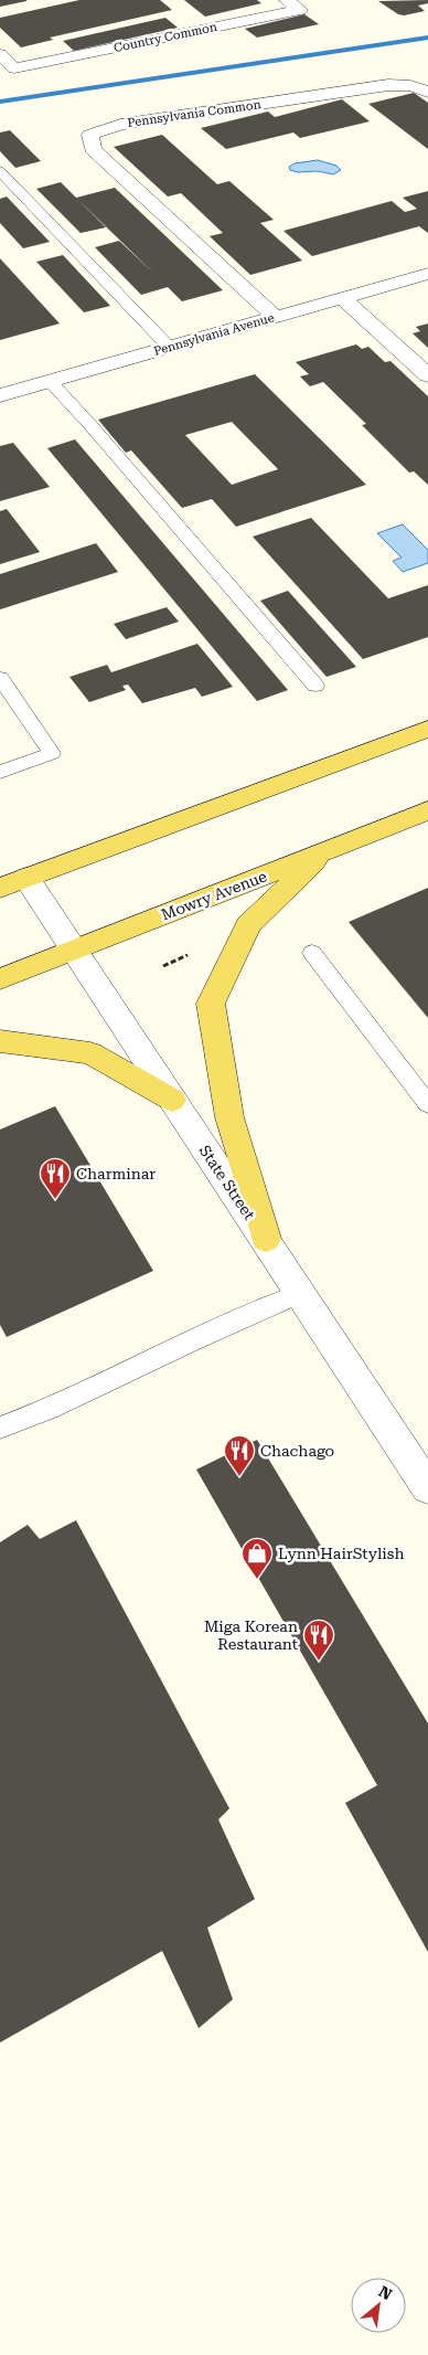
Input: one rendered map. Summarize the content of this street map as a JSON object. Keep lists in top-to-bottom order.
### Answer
{
  "streets": {
    "main road": ["Mowry Avenue"],
    "street": [
      "Country Common",
      "Pennsylvania Common",
      "Pennsylvania Avenue",
      "State Street"
    ]
  },
  "crossings": [
    ["Pennsylvania Common", "Pennsylvania Avenue"],
    ["Mowry Avenue", "State Street"]
  ],
  "places": {
    "restaurant": ["Charminar", "Chachago", "Miga Korean Restaurant"],
    "shop": ["Lynn HairStylish"]
  },
  "north": "top right"
}
